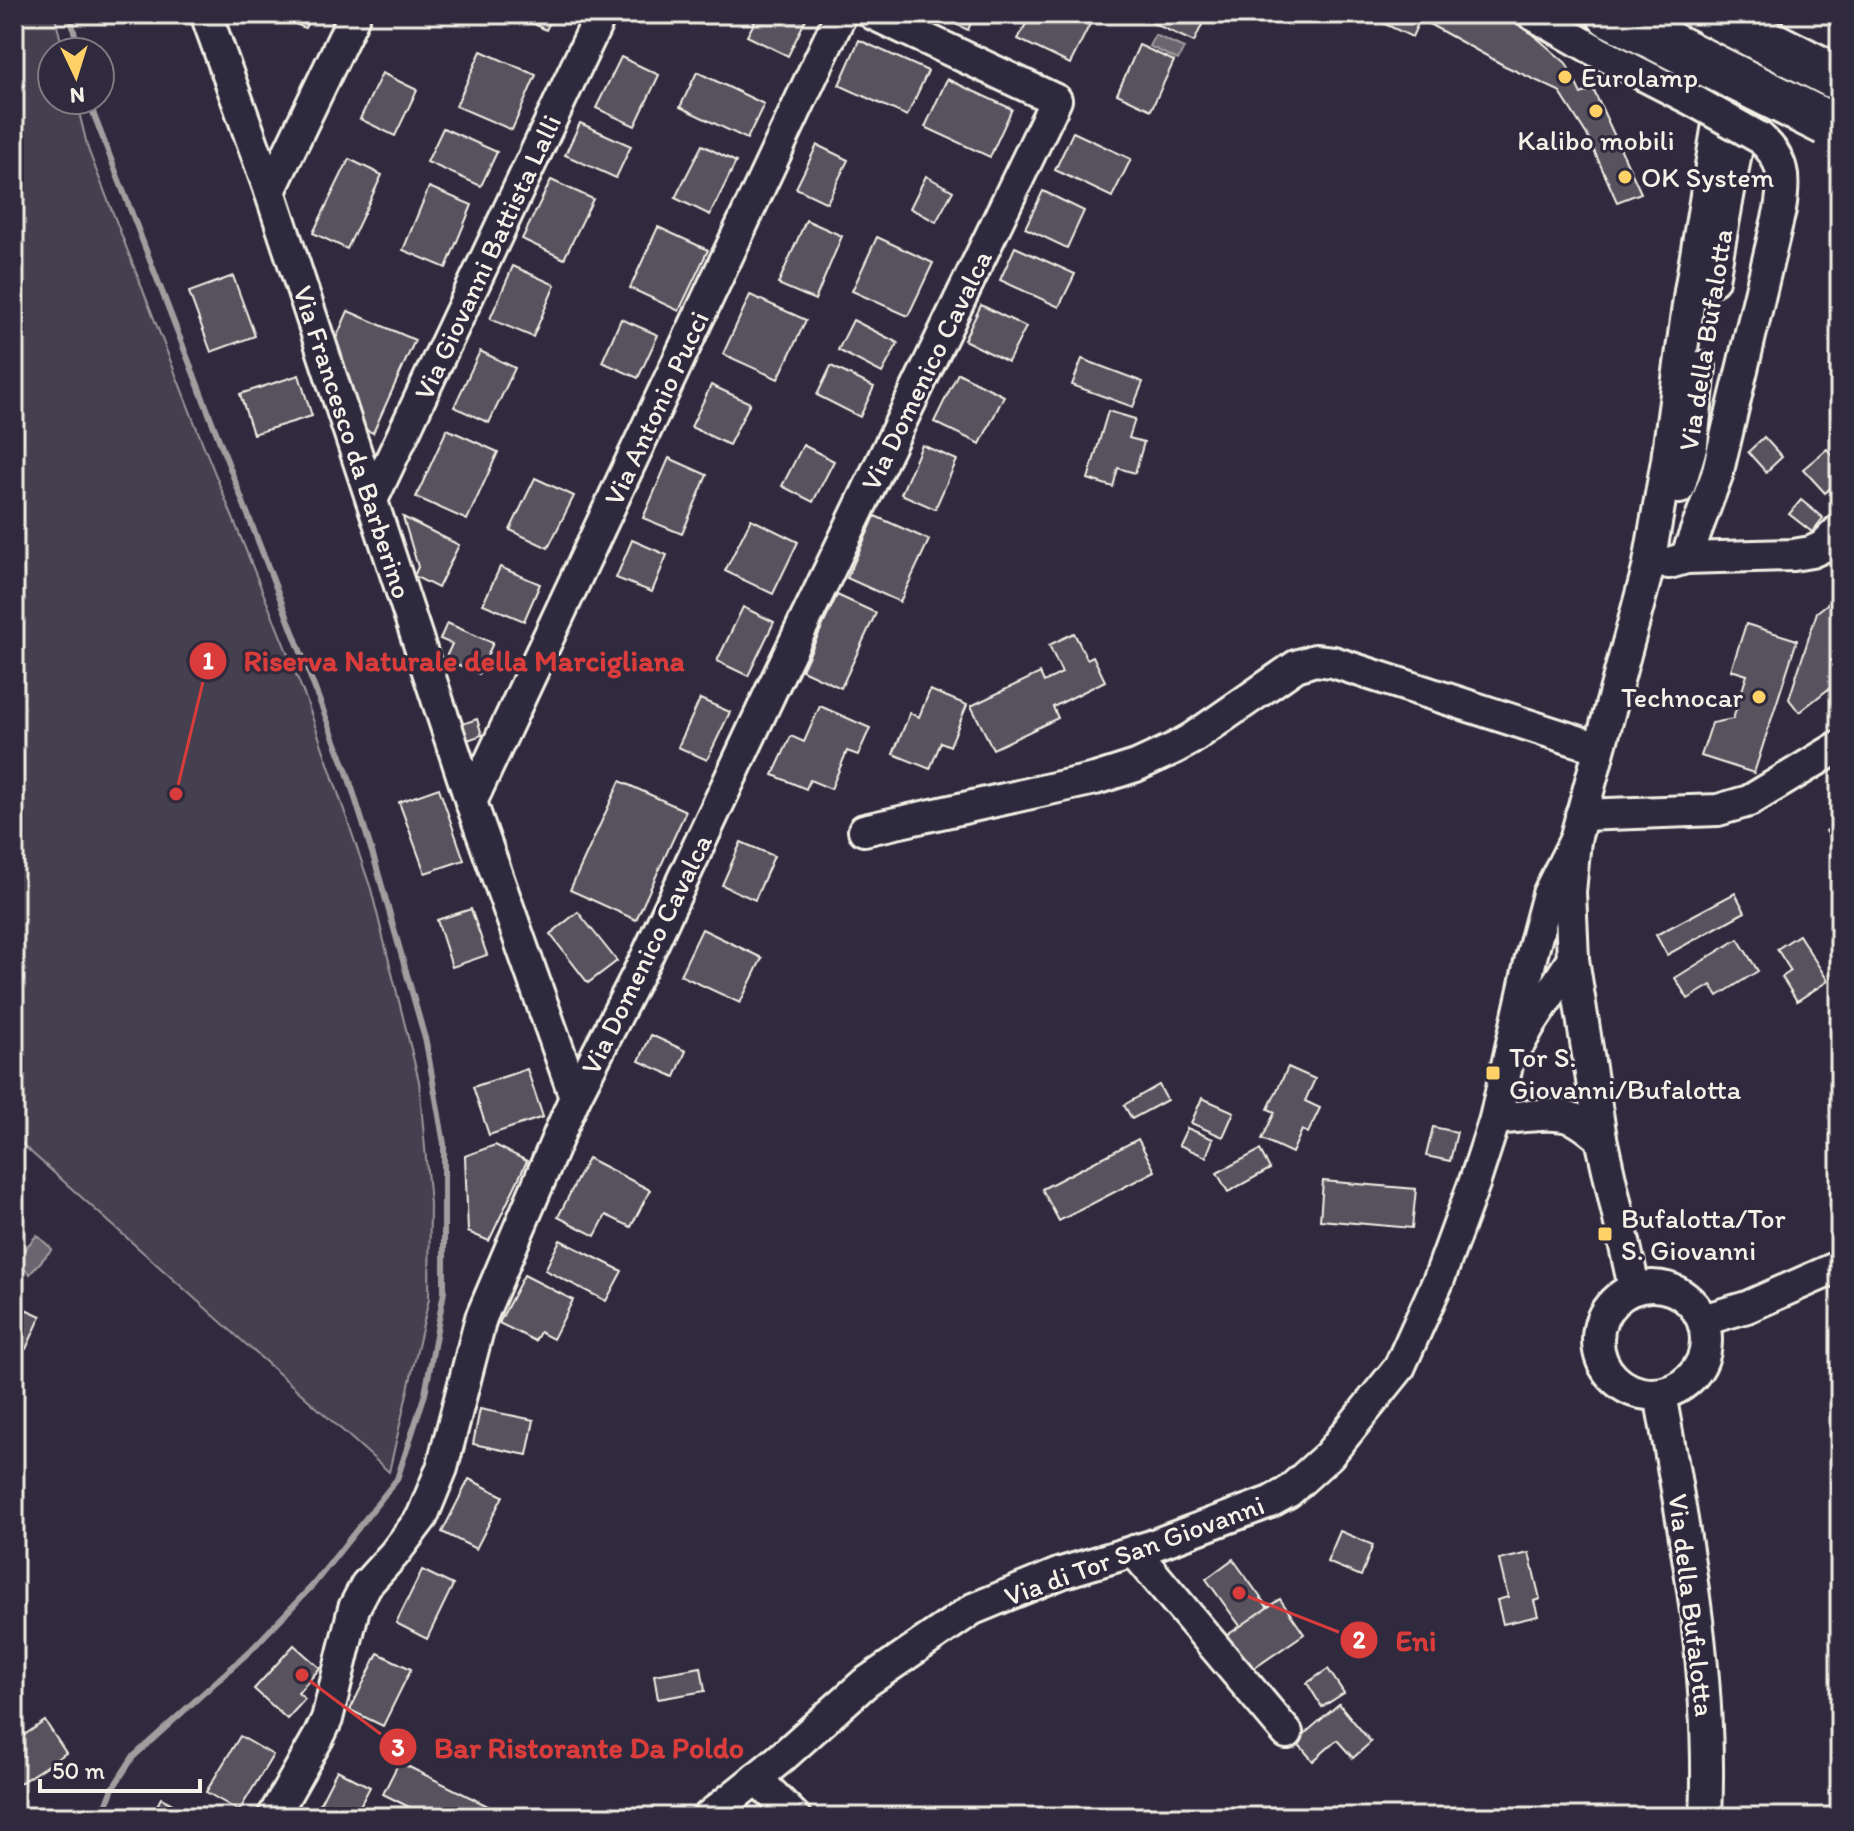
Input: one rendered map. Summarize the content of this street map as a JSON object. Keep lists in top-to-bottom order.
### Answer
{
  "streets": {
    "street": [
      "Via Giovanni Battista Lalli",
      "Via della Bufalotta",
      "Via Domenico Cavalca",
      "Via Antonio Pucci",
      "Via Francesco da Barberino",
      "Via di Tor San Giovanni"
    ]
  },
  "crossings": [
    ["Via Giovanni Battista Lalli", "Via Francesco da Barberino"],
    ["Via Domenico Cavalca", "Via Francesco da Barberino"],
    ["Via Antonio Pucci", "Via Francesco da Barberino"]
  ],
  "places": {
    "other": [
      "Eurolamp",
      "Kalibo mobili",
      "OK System",
      "Technocar",
      "Riserva Naturale della Marcigliana",
      "Eni",
      "Bar Ristorante Da Poldo"
    ],
    "transit": ["Tor S. Giovanni/Bufalotta", "Bufalotta/Tor S. Giovanni"]
  },
  "scale_bar": "50 m",
  "north": "bottom"
}
